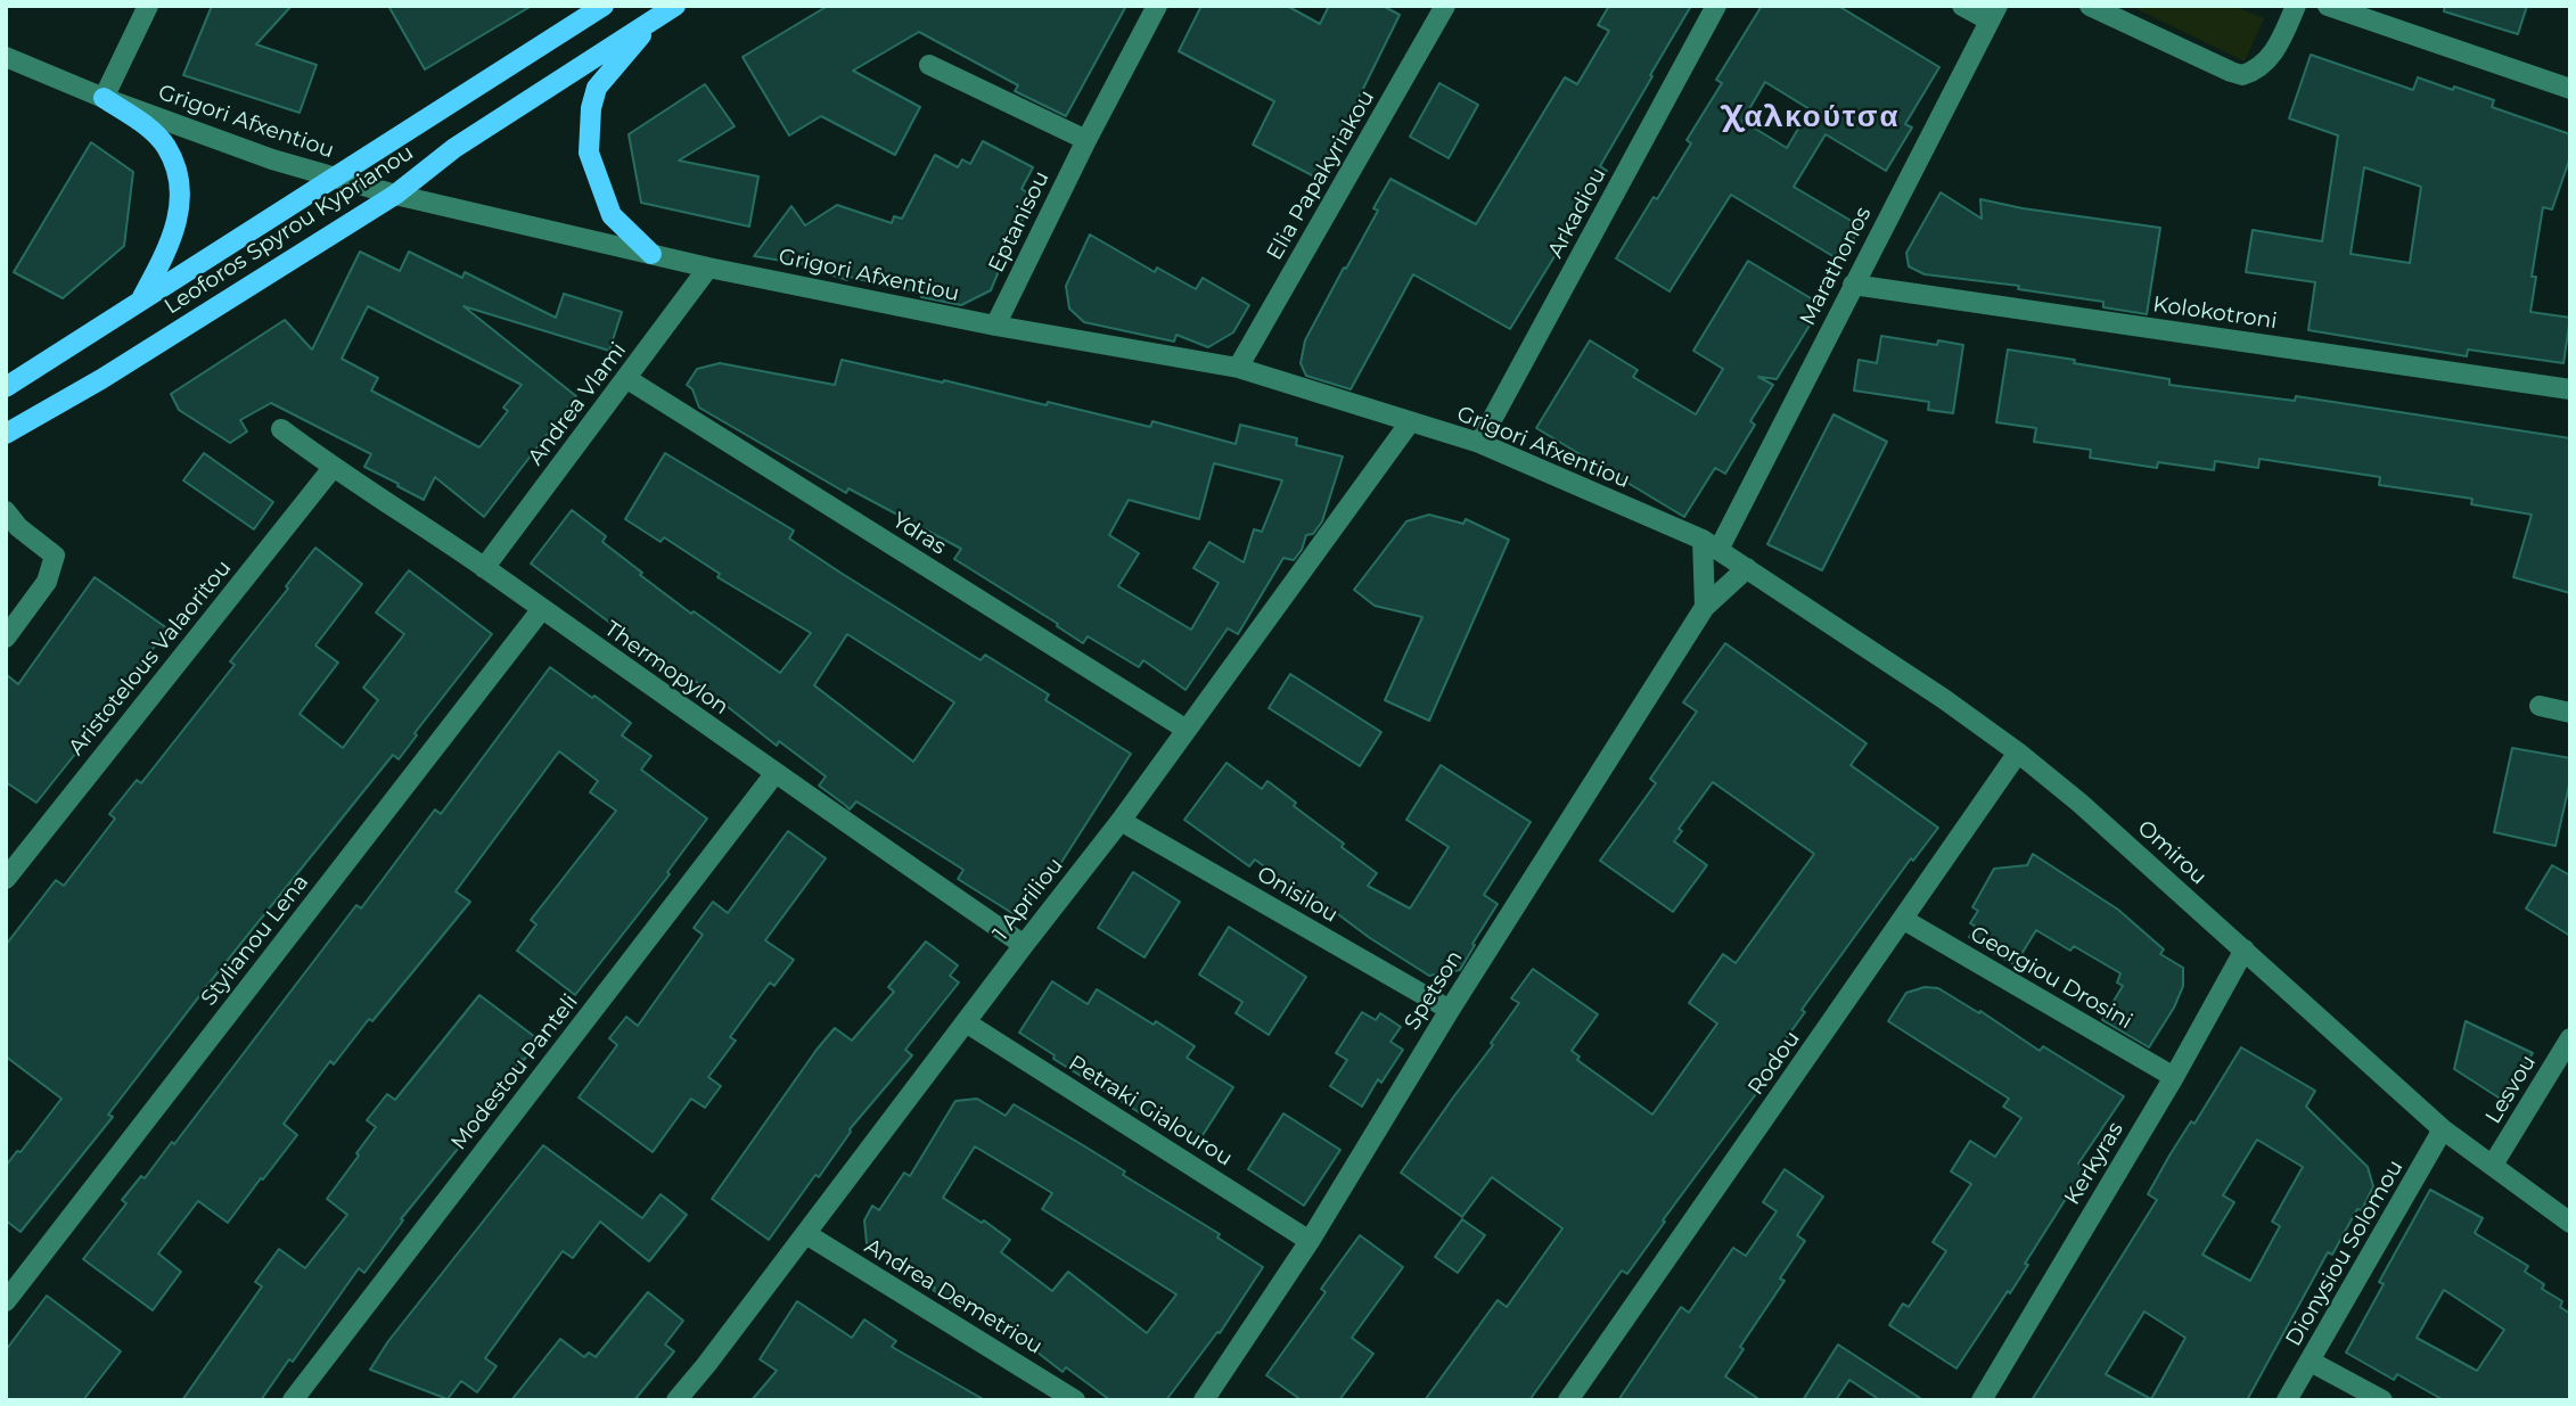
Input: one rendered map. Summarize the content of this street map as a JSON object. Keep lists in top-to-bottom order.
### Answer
{
  "streets": {
    "main road": ["Leoforos Spyrou Kyprianou"],
    "street": [
      "Grigori Afxentiou",
      "Elia Papakyriakou",
      "Arkadiou",
      "Eptanisou",
      "Marathonos",
      "Kolokotroni",
      "Andrea Vlami",
      "Ydras",
      "Aristotelous Valaoritou",
      "Thermopylon",
      "Omirou",
      "Onisilou",
      "1 Apriliou",
      "Stylianou Lena",
      "Georgiou Drosini",
      "Spetson",
      "Rodou",
      "Modestou Panteli",
      "Lesvou",
      "Petraki Gialourou",
      "Kerkyras",
      "Dionysiou Solomou",
      "Andrea Demetriou"
    ]
  },
  "crossings": [
    ["Grigori Afxentiou", "Elia Papakyriakou"],
    ["Grigori Afxentiou", "Arkadiou"],
    ["Grigori Afxentiou", "Eptanisou"],
    ["Grigori Afxentiou", "Leoforos Spyrou Kyprianou"],
    ["Grigori Afxentiou", "Marathonos"],
    ["Grigori Afxentiou", "Andrea Vlami"],
    ["Grigori Afxentiou", "Omirou"],
    ["Grigori Afxentiou", "1 Apriliou"],
    ["Marathonos", "Kolokotroni"],
    ["Marathonos", "Omirou"],
    ["Andrea Vlami", "Ydras"],
    ["Andrea Vlami", "Thermopylon"],
    ["Ydras", "1 Apriliou"],
    ["Aristotelous Valaoritou", "Thermopylon"],
    ["Thermopylon", "1 Apriliou"],
    ["Thermopylon", "Stylianou Lena"],
    ["Thermopylon", "Modestou Panteli"],
    ["Omirou", "Spetson"],
    ["Omirou", "Rodou"],
    ["Omirou", "Lesvou"],
    ["Omirou", "Kerkyras"],
    ["Omirou", "Dionysiou Solomou"],
    ["Onisilou", "1 Apriliou"],
    ["Onisilou", "Spetson"],
    ["1 Apriliou", "Petraki Gialourou"],
    ["1 Apriliou", "Andrea Demetriou"],
    ["Georgiou Drosini", "Rodou"],
    ["Georgiou Drosini", "Kerkyras"],
    ["Spetson", "Petraki Gialourou"]
  ],
  "districts": ["Χαλκούτσα"]
}
